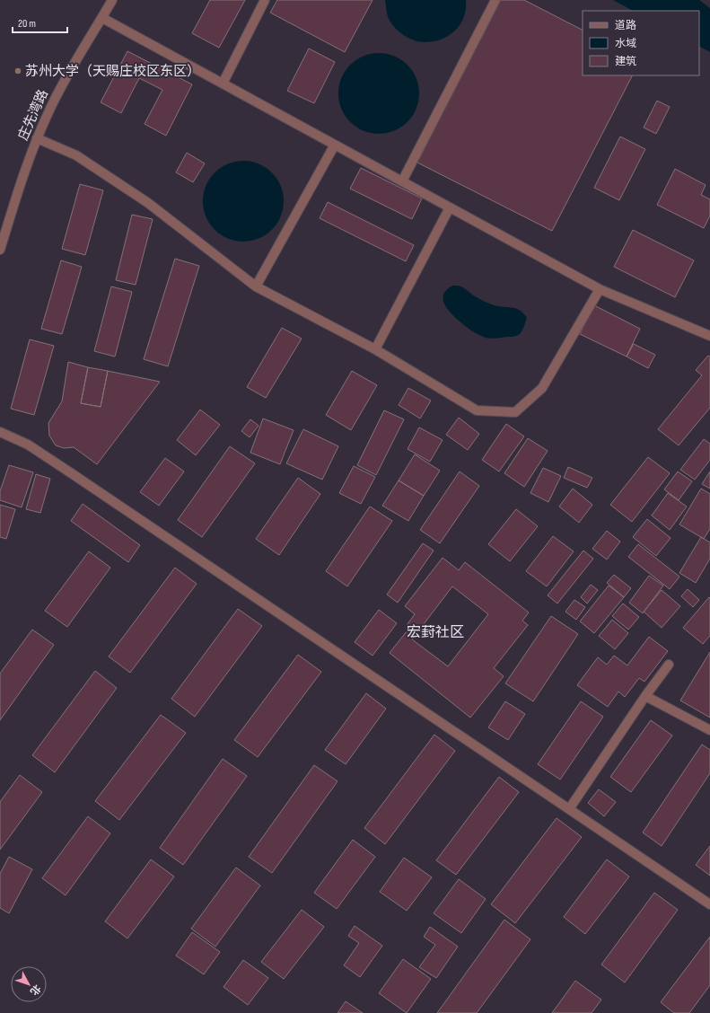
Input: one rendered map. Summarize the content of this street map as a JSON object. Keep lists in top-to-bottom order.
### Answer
{
  "streets": {
    "street": ["庄先湾路"]
  },
  "districts": ["宏葑社区"],
  "places": ["苏州大学（天赐庄校区东区）"],
  "legend": ["道路", "水域", "建筑"],
  "scale_bar": "20 m",
  "north": "bottom right"
}
